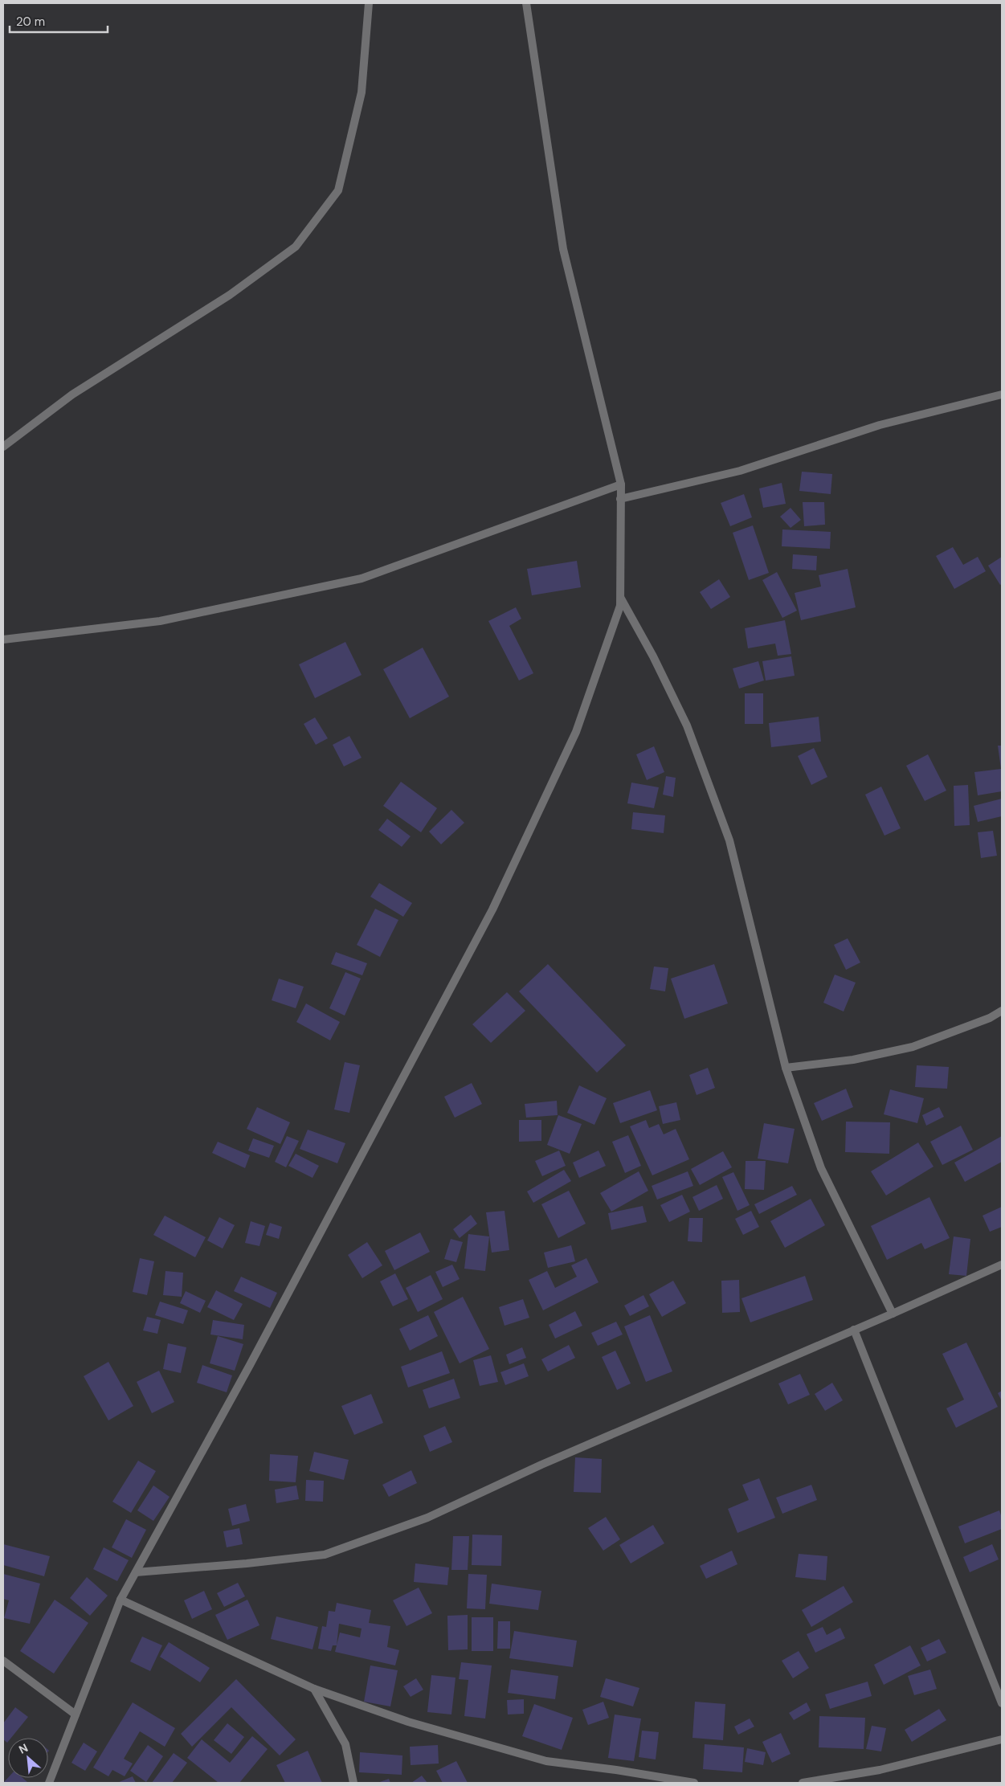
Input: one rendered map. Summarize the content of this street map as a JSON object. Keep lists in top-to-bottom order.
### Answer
{
  "scale_bar": "20 m",
  "north": "top left"
}
